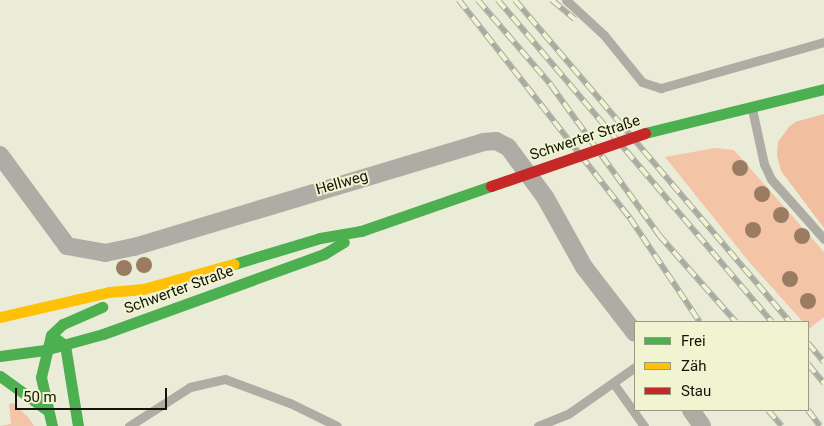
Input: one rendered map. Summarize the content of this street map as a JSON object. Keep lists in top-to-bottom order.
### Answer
{
  "streets": {
    "main road": ["Schwerter Straße"],
    "street": ["Hellweg"]
  },
  "legend": ["Frei", "Zäh", "Stau"],
  "scale_bar": "50 m"
}
